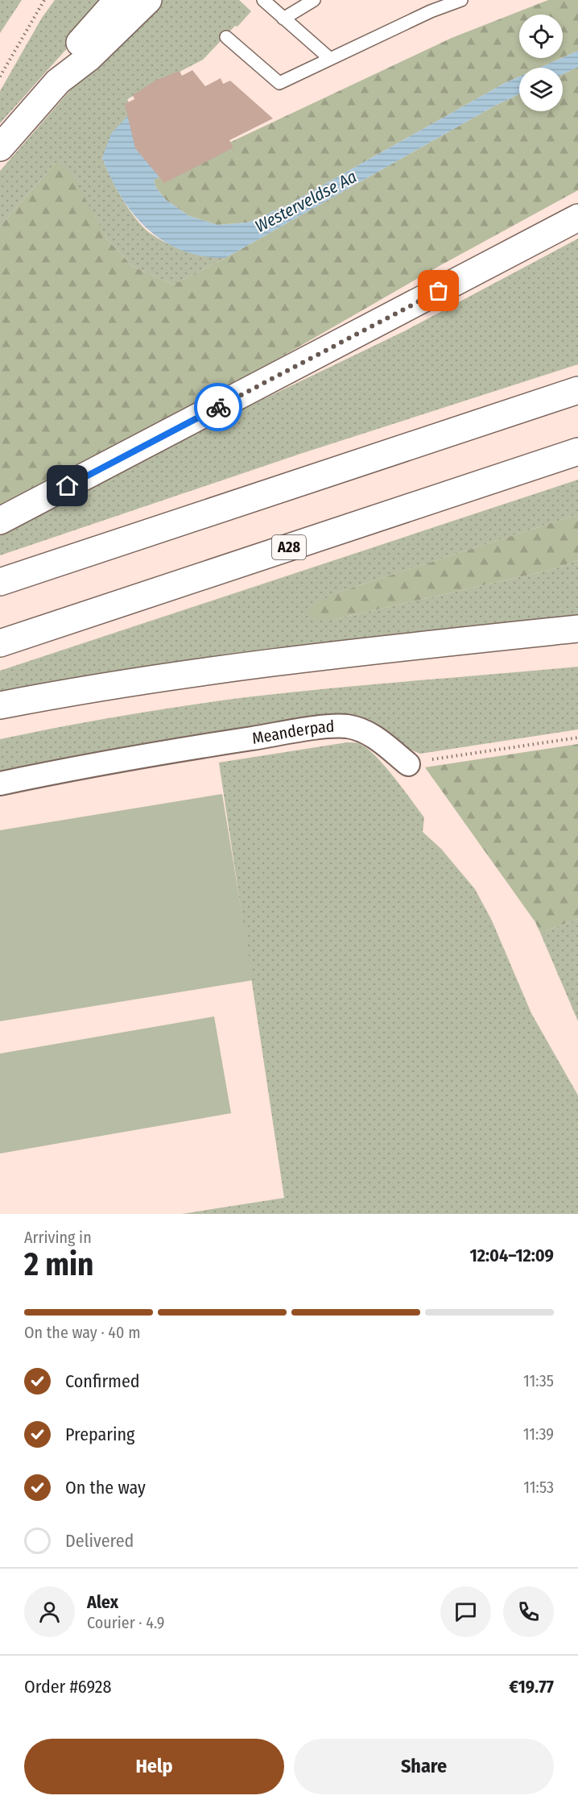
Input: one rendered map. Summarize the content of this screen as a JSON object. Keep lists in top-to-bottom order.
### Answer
{
  "streets": {
    "main road": ["A28"],
    "street": ["Meanderpad"]
  },
  "water": ["Westerveldse Aa"],
  "page": {
    "heading": ["2 min", "Arriving in", "12:04–12:09"],
    "panel": [
      "Alex",
      "Courier · 4.9",
      "Order #6928",
      "€19.77"
    ],
    "bar": "On the way · 40 m",
    "list": [
      ["Confirmed", "11:35"],
      ["Preparing", "11:39"],
      ["On the way", "11:53"],
      "Delivered"
    ],
    "buttons": ["Help", "Share"]
  }
}
